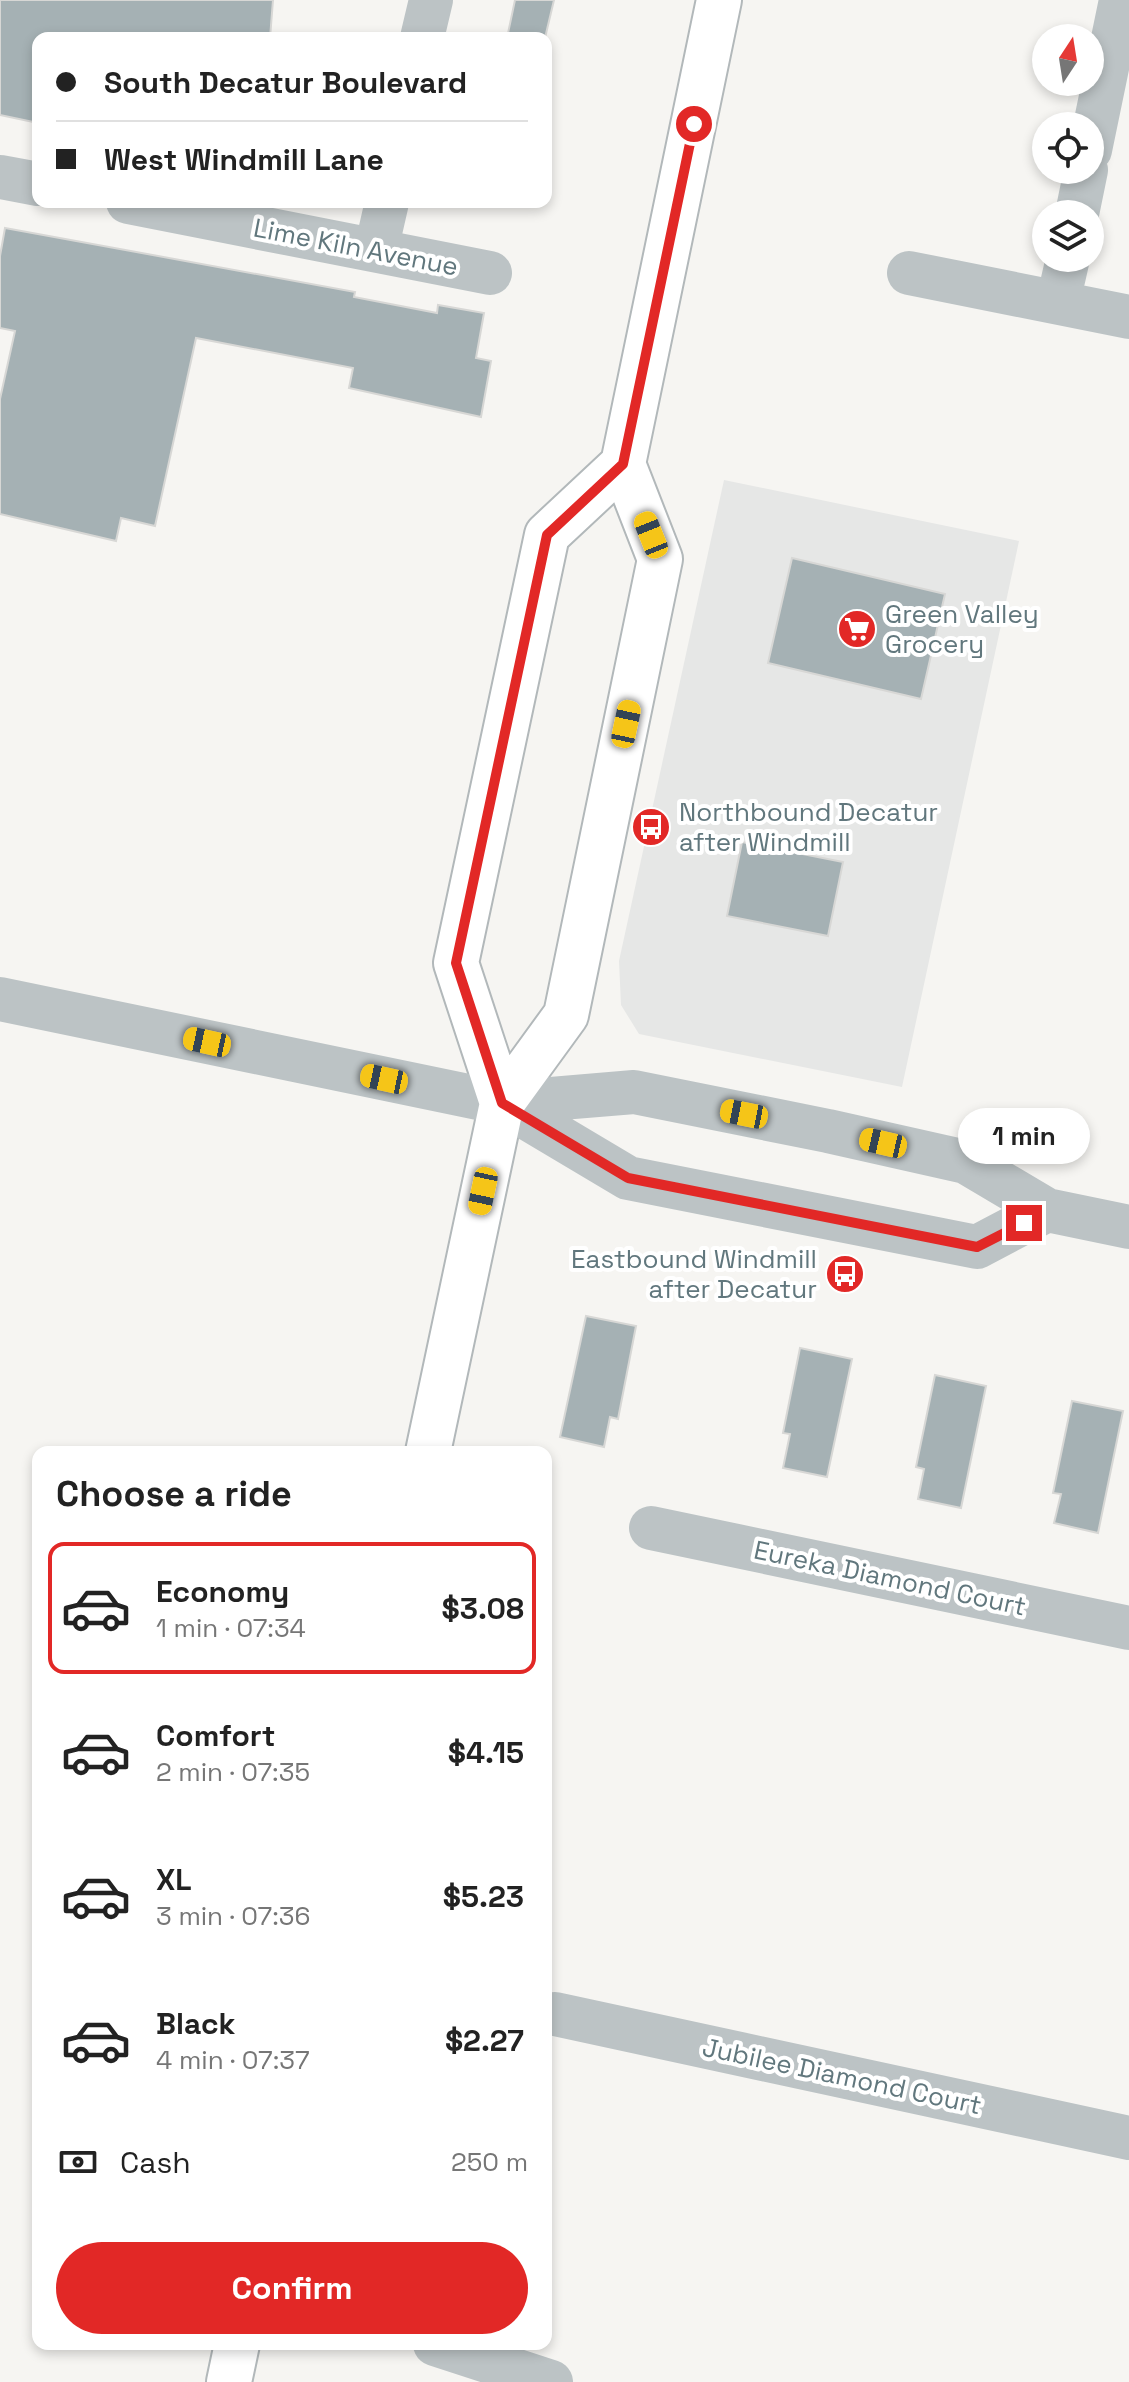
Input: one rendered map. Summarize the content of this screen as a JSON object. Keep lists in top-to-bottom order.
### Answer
{
  "streets": {
    "street": ["Lime Kiln Avenue", "Eureka Diamond Court", "Jubilee Diamond Court"]
  },
  "places": {
    "supermarket": ["Green Valley Grocery"],
    "bus stop": ["Northbound Decatur after Windmill", "Eastbound Windmill after Decatur"]
  },
  "north": "top",
  "page": {
    "banner": ["South Decatur Boulevard", "West Windmill Lane"],
    "bubble": "1 min",
    "heading": "Choose a ride",
    "list": [
      {
        "name": "Economy",
        "note": "1 min · 07:34",
        "value": "$3.08"
      },
      {
        "name": "Comfort",
        "note": "2 min · 07:35",
        "value": "$4.15"
      },
      {
        "name": "XL",
        "note": "3 min · 07:36",
        "value": "$5.23"
      },
      {
        "name": "Black",
        "note": "4 min · 07:37",
        "value": "$2.27"
      }
    ],
    "pay": ["Cash", "250 m"],
    "buttons": "Confirm"
  }
}
